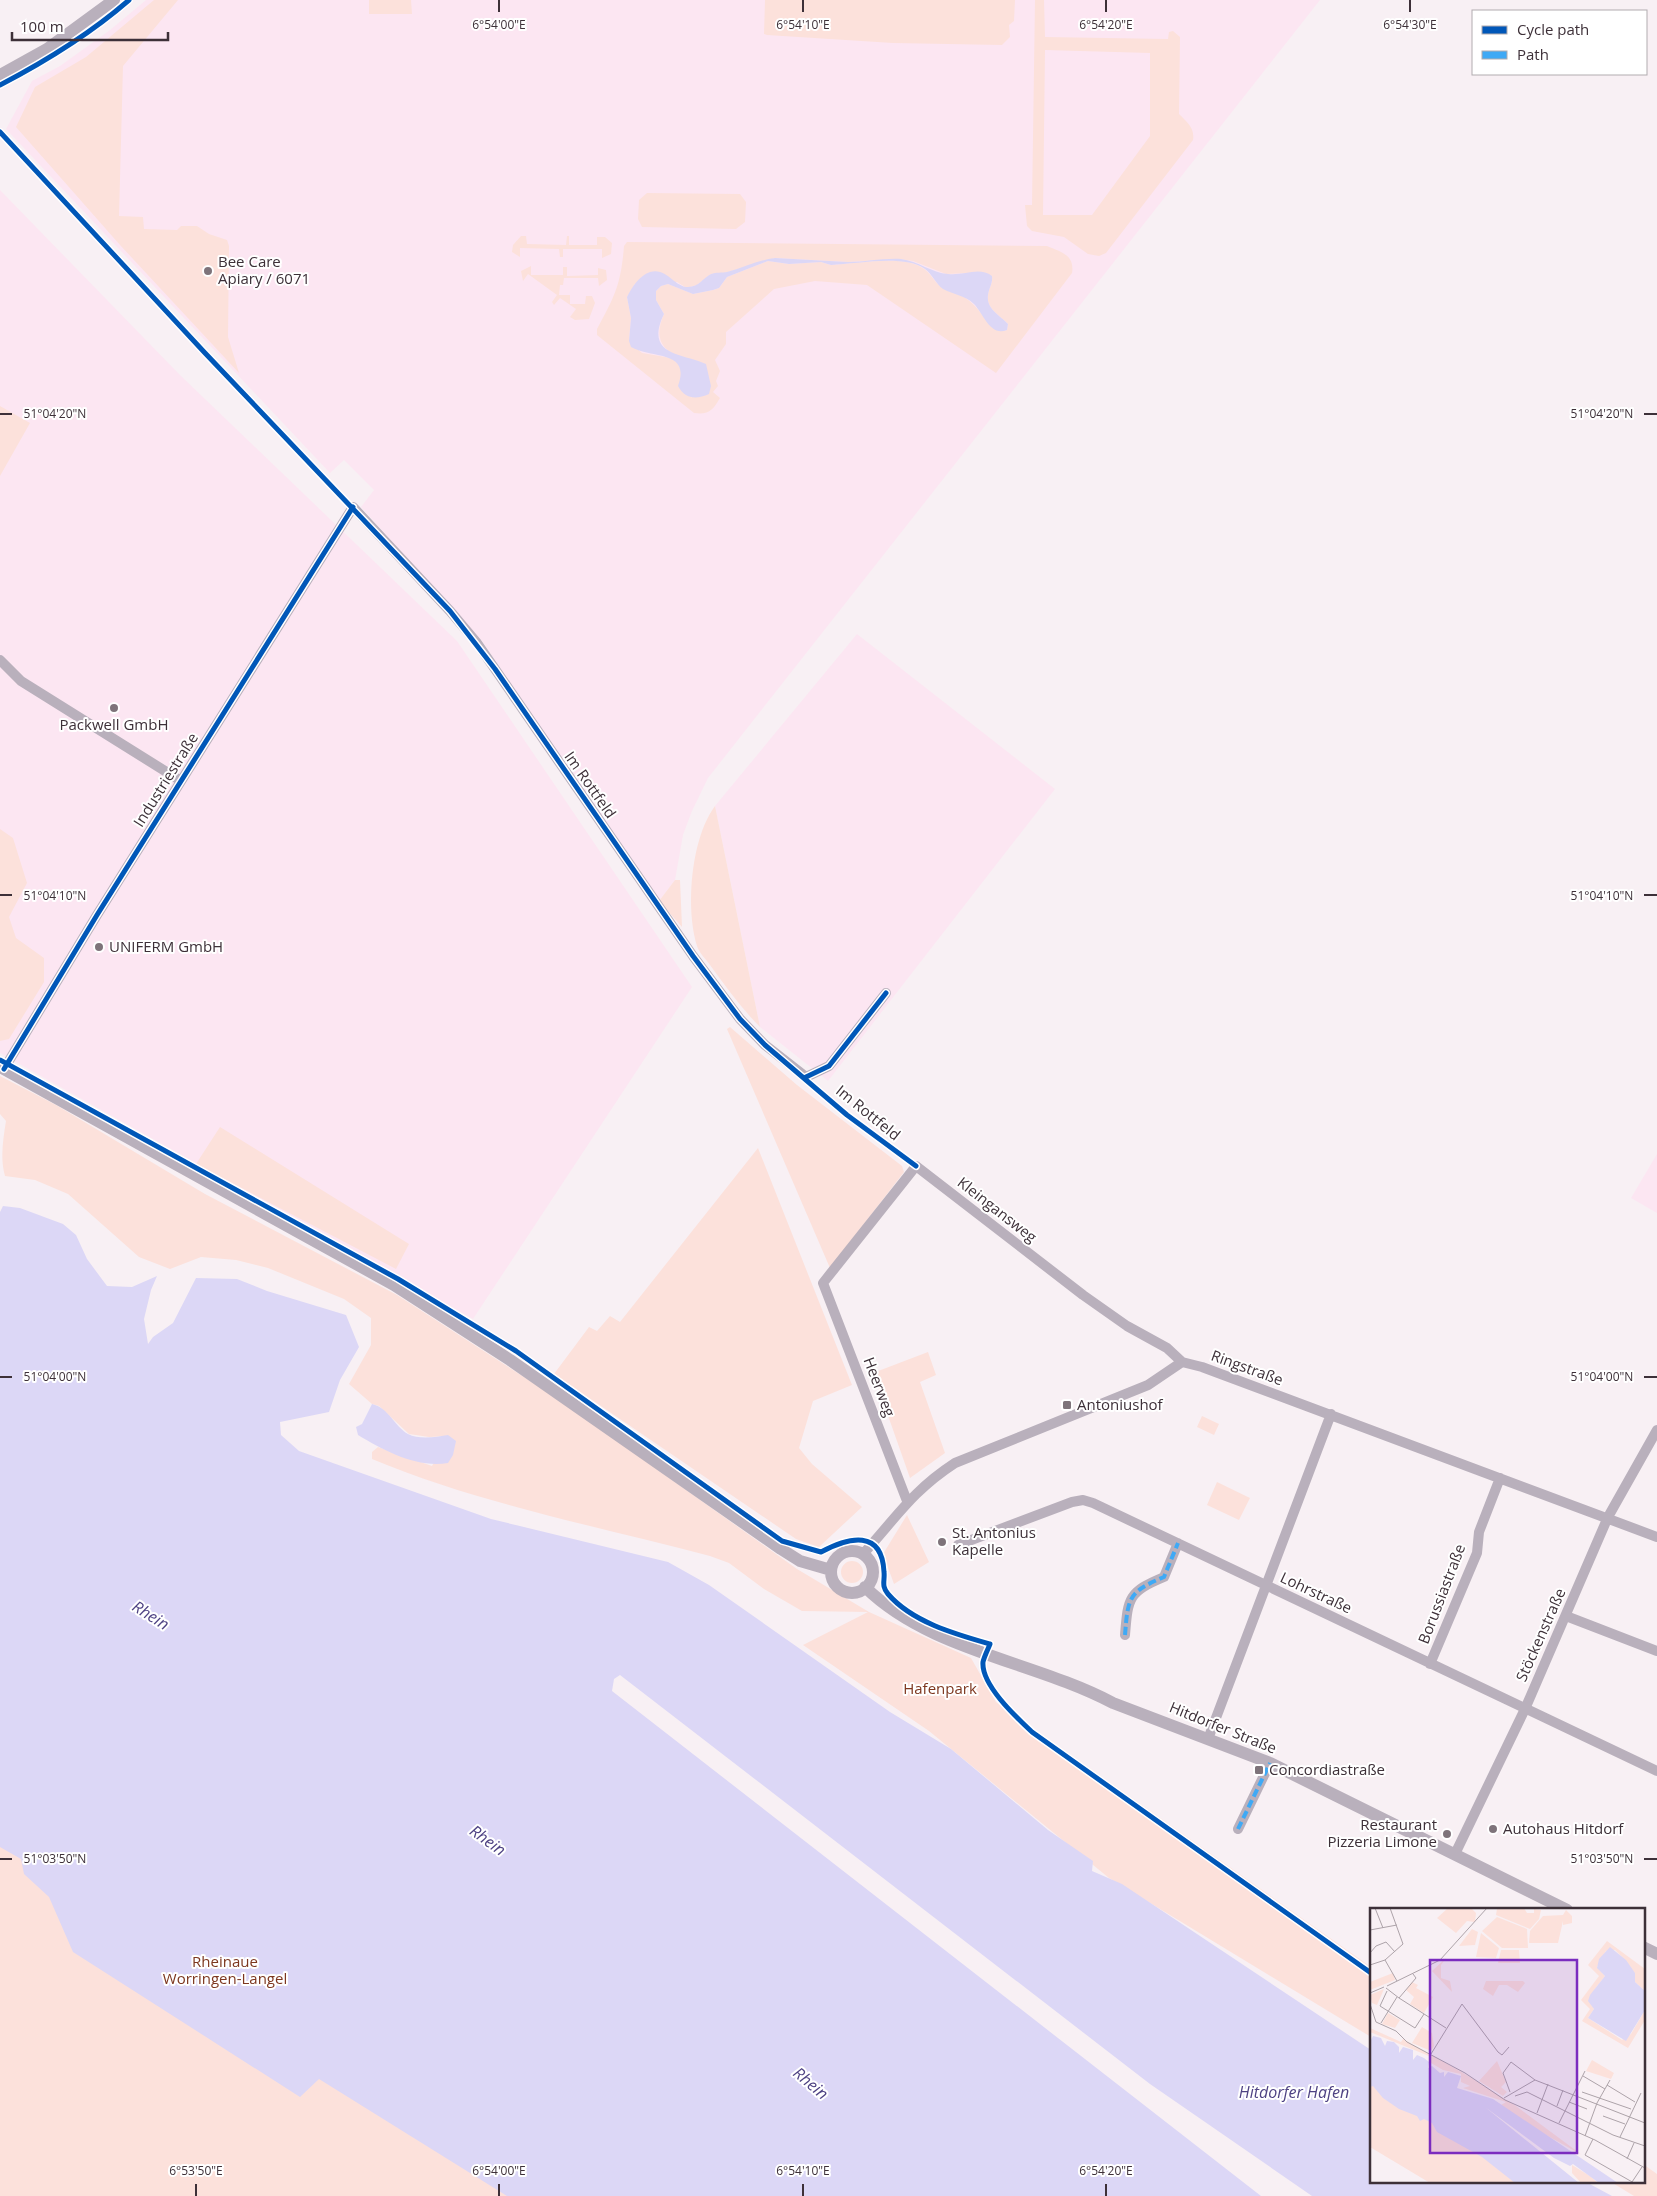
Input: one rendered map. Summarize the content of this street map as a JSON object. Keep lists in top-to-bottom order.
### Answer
{
  "streets": {
    "street": [
      "Industriestraße",
      "Im Rottfeld",
      "Kleingansweg",
      "Ringstraße",
      "Heerweg",
      "Lohrstraße",
      "Borussiastraße",
      "Stöckenstraße",
      "Hitdorfer Straße"
    ]
  },
  "crossings": [
    ["Industriestraße", "Im Rottfeld"],
    ["Kleingansweg", "Ringstraße"],
    ["Kleingansweg", "Heerweg"],
    ["Ringstraße", "Borussiastraße"],
    ["Ringstraße", "Stöckenstraße"],
    ["Lohrstraße", "Borussiastraße"],
    ["Lohrstraße", "Stöckenstraße"],
    ["Stöckenstraße", "Hitdorfer Straße"]
  ],
  "water": ["Rhein", "Hitdorfer Hafen"],
  "parks": ["Hafenpark", "Rheinaue Worringen-Langel"],
  "places": {
    "other": [
      "Bee Care Apiary / 6071",
      "Packwell GmbH",
      "UNIFERM GmbH",
      "St. Antonius Kapelle",
      "Autohaus Hitdorf",
      "Restaurant Pizzeria Limone"
    ],
    "transit": ["Antoniushof", "Concordiastraße"]
  },
  "legend": ["Cycle path", "Path"],
  "scale_bar": "100 m",
  "coordinates": [
    "6°54'00\"E",
    "6°54'10\"E",
    "6°54'20\"E",
    "6°54'30\"E",
    "51°04'20\"N",
    "51°04'10\"N",
    "51°04'00\"N",
    "51°03'50\"N",
    "6°53'50\"E"
  ]
}
